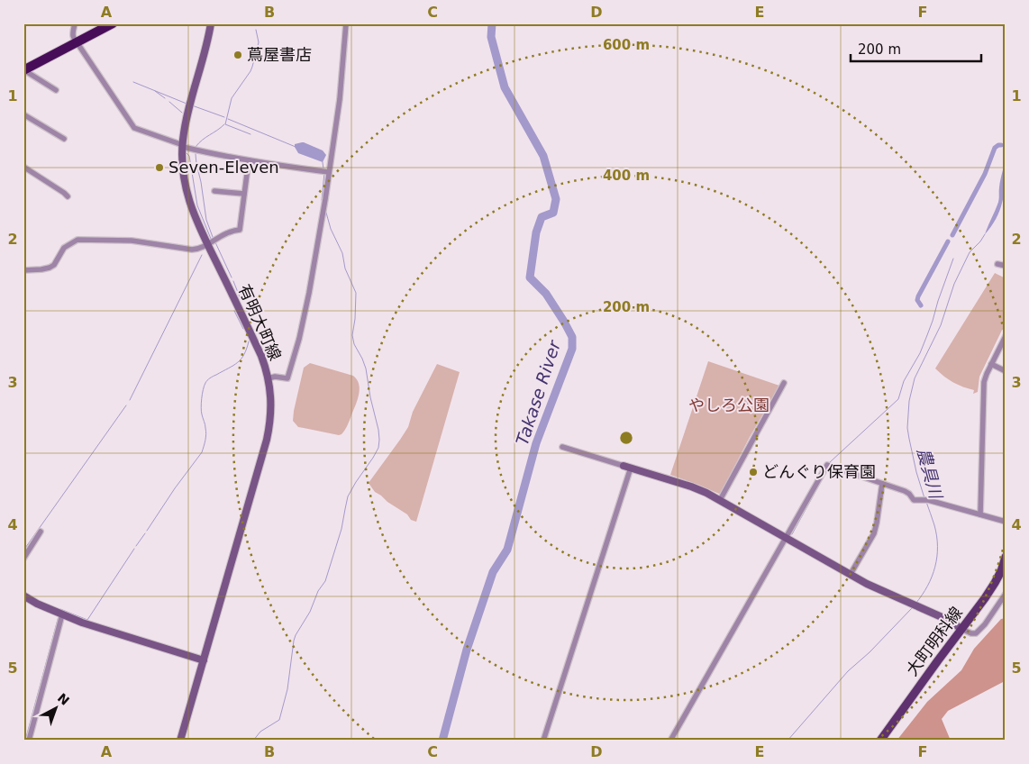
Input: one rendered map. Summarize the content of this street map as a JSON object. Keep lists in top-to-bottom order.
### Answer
{
  "streets": {
    "main road": ["有明大町線", "大町明科線"]
  },
  "water": ["Takase River", "農具川"],
  "parks": ["やしろ公園"],
  "places": ["蔦屋書店", "Seven-Eleven", "どんぐり保育園"],
  "scale_bar": "200 m",
  "north": "top right",
  "grid": {
    "columns": [
      "A",
      "B",
      "C",
      "D",
      "E",
      "F"
    ],
    "rows": [
      "1",
      "2",
      "3",
      "4",
      "5"
    ]
  },
  "rings": ["600 m", "400 m", "200 m"]
}
